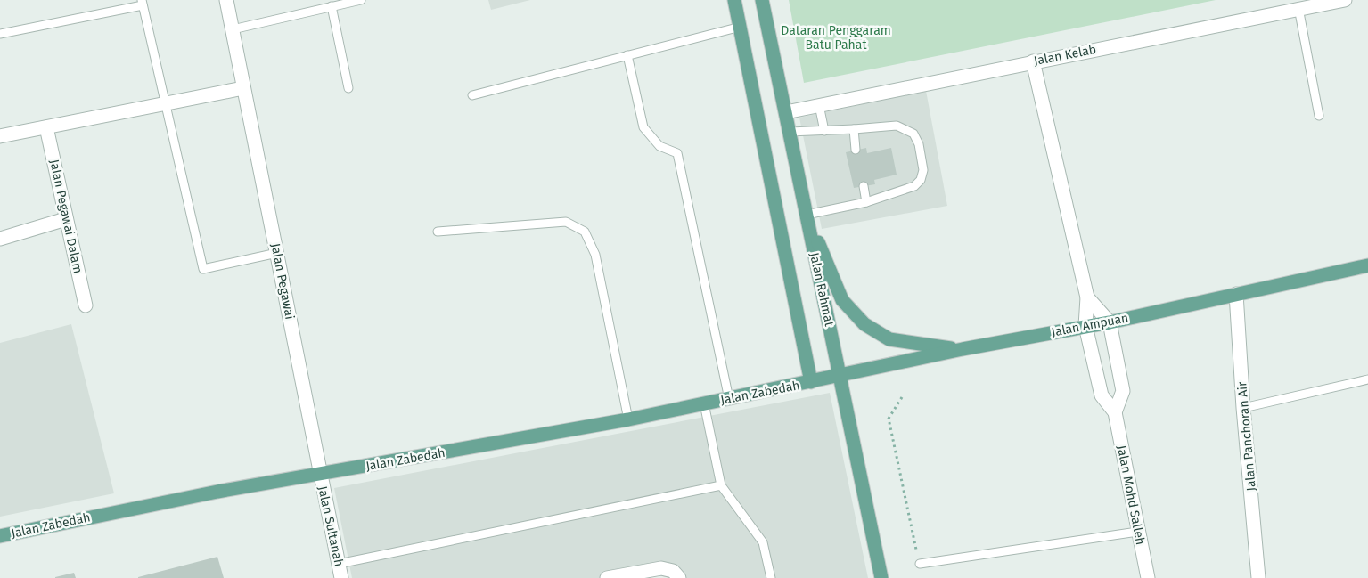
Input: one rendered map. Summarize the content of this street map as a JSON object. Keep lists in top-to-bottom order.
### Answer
{
  "streets": {
    "main road": ["Jalan Rahmat", "Jalan Ampuan", "Jalan Zabedah"],
    "street": [
      "Jalan Kelab",
      "Jalan Pegawai Dalam",
      "Jalan Pegawai",
      "Jalan Panchoran Air",
      "Jalan Mohd Salleh",
      "Jalan Sultanah"
    ]
  },
  "crossings": [
    ["Jalan Kelab", "Jalan Rahmat"],
    ["Jalan Pegawai", "Jalan Zabedah"],
    ["Jalan Pegawai", "Jalan Sultanah"],
    ["Jalan Rahmat", "Jalan Ampuan"],
    ["Jalan Ampuan", "Jalan Zabedah"],
    ["Jalan Ampuan", "Jalan Panchoran Air"],
    ["Jalan Zabedah", "Jalan Sultanah"]
  ],
  "parks": ["Dataran Penggaram Batu Pahat"]
}
